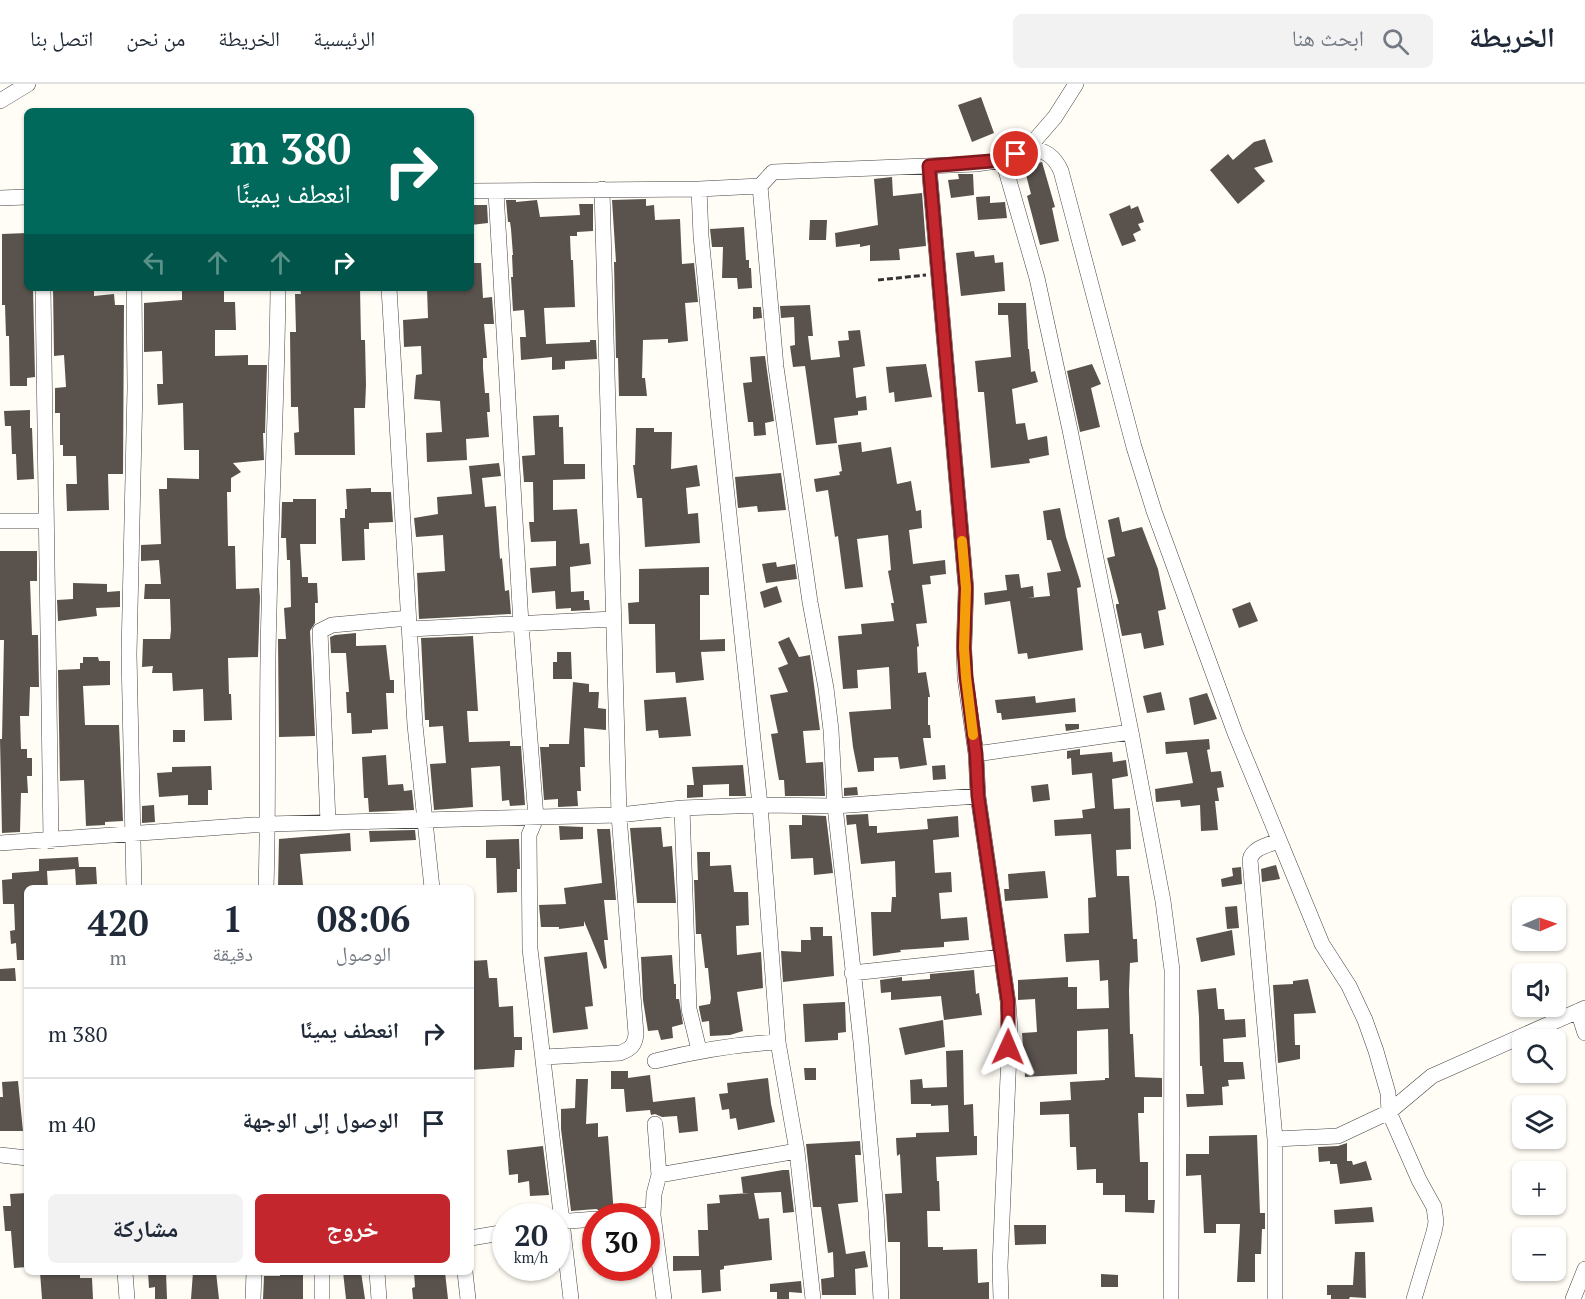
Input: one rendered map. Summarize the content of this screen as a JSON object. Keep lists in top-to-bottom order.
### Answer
{
  "north": "right",
  "page": {
    "header": "الخريطة",
    "search": "ابحث هنا",
    "nav": [
      "الرئيسية",
      "الخريطة",
      "من نحن",
      "اتصل بنا"
    ],
    "turn": ["380 m", "انعطف يمينًا"],
    "eta": [
      "08:06",
      "الوصول",
      "1",
      "دقيقة",
      "420",
      "m"
    ],
    "map_buttons": ["+", "−"],
    "list": [
      {
        "name": "انعطف يمينًا",
        "value": "380 m"
      },
      {
        "name": "الوصول إلى الوجهة",
        "value": "40 m"
      }
    ],
    "buttons": ["خروج", "مشاركة"],
    "speed": "20 km/h",
    "limit": "30"
  }
}
